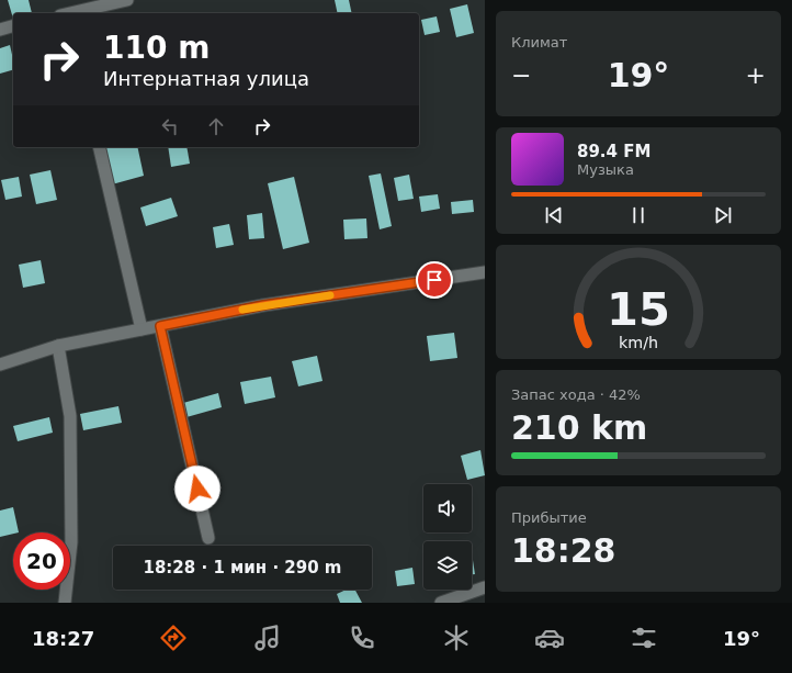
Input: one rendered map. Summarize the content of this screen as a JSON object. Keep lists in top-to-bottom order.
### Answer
{
  "page": {
    "tile": [
      "Климат",
      ["Запас хода · 42%", "210 km"],
      ["Прибытие", "18:28"]
    ],
    "turn": ["110 m", "Интернатная улица"],
    "heat": ["−", "19°", "+"],
    "song": ["89.4 FM", "Музыка"],
    "limit": "20",
    "trip": "18:28 · 1 мин · 290 m",
    "tabs": ["18:27", "19°"],
    "gauge": ["15", "km/h"]
  }
}
